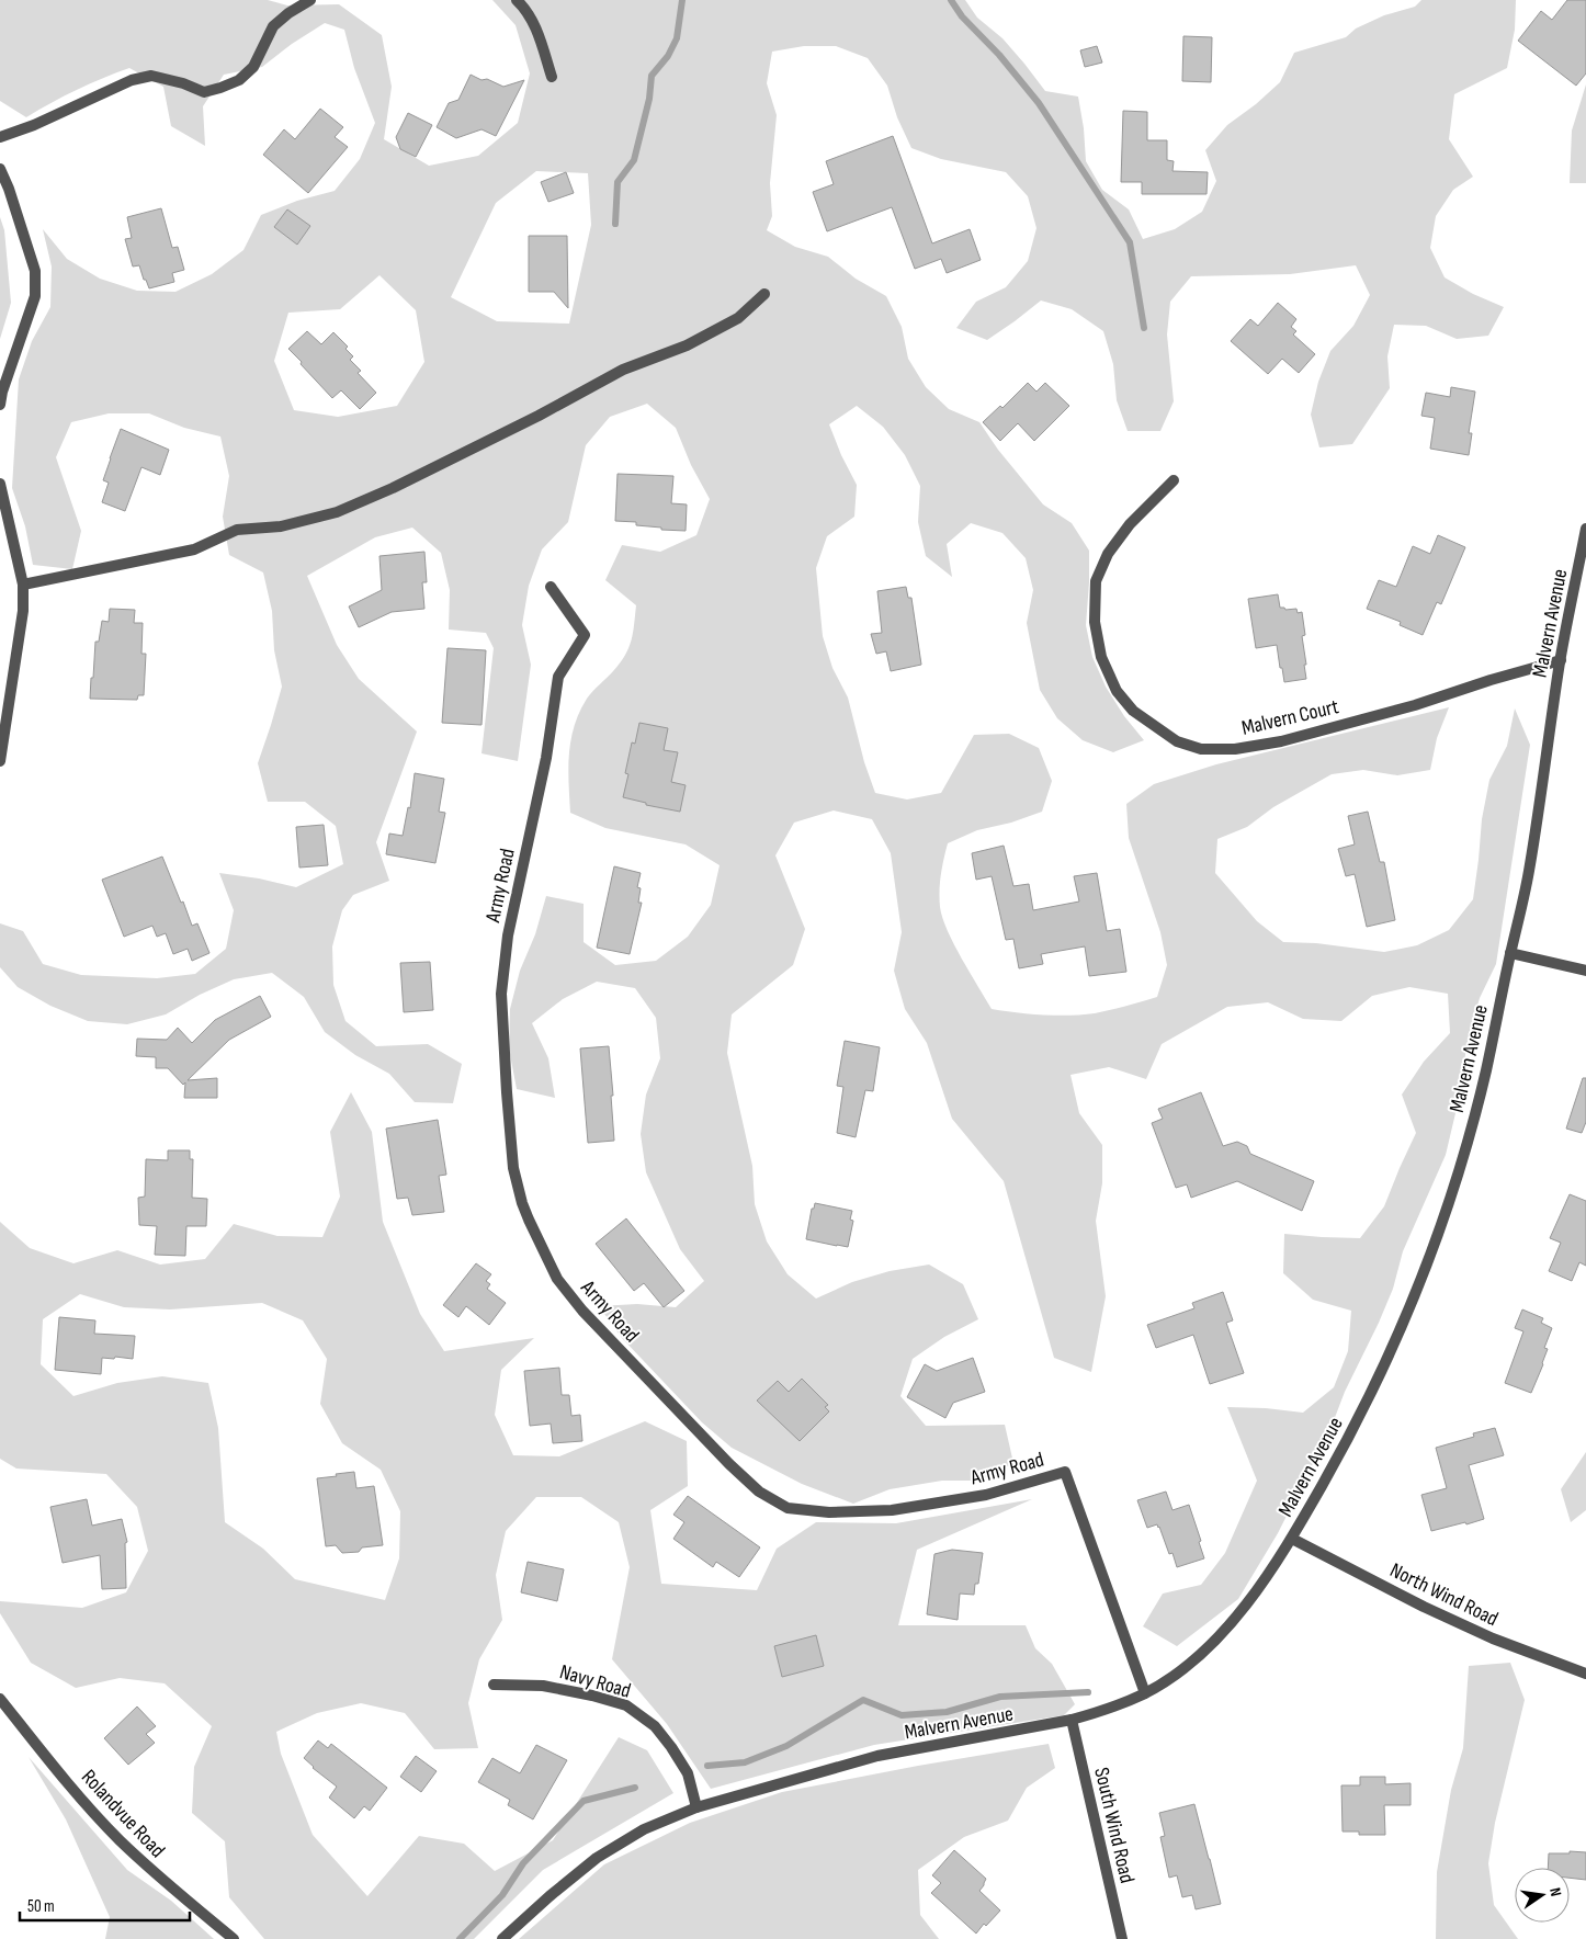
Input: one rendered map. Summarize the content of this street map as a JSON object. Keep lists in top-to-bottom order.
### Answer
{
  "streets": {
    "street": [
      "Malvern Avenue",
      "Malvern Court",
      "Army Road",
      "North Wind Road",
      "Navy Road",
      "Rolandvue Road",
      "South Wind Road"
    ]
  },
  "crossings": [
    ["Malvern Avenue", "Malvern Court"],
    ["Malvern Avenue", "Army Road"],
    ["Malvern Avenue", "North Wind Road"],
    ["Malvern Avenue", "Navy Road"],
    ["Malvern Avenue", "South Wind Road"]
  ],
  "scale_bar": "50 m",
  "north": "right"
}
